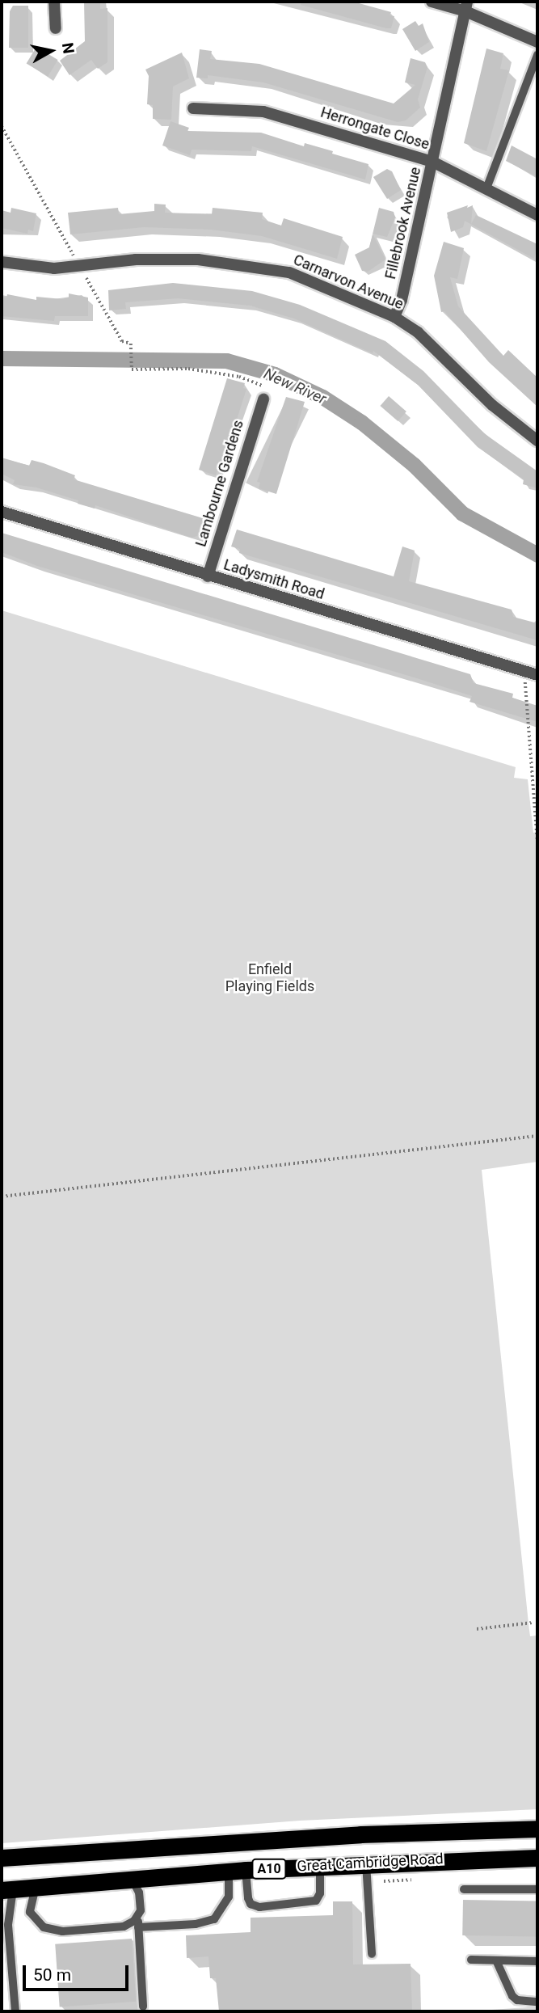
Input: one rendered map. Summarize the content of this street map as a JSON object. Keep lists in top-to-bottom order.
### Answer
{
  "streets": {
    "highway": ["Great Cambridge Road", "A10"],
    "street": [
      "Herrongate Close",
      "Fillebrook Avenue",
      "Carnarvon Avenue",
      "Lambourne Gardens",
      "Ladysmith Road"
    ]
  },
  "crossings": [
    ["Herrongate Close", "Fillebrook Avenue"],
    ["Fillebrook Avenue", "Carnarvon Avenue"],
    ["Lambourne Gardens", "Ladysmith Road"]
  ],
  "water": ["New River"],
  "parks": ["Enfield Playing Fields"],
  "scale_bar": "50 m",
  "north": "right"
}
